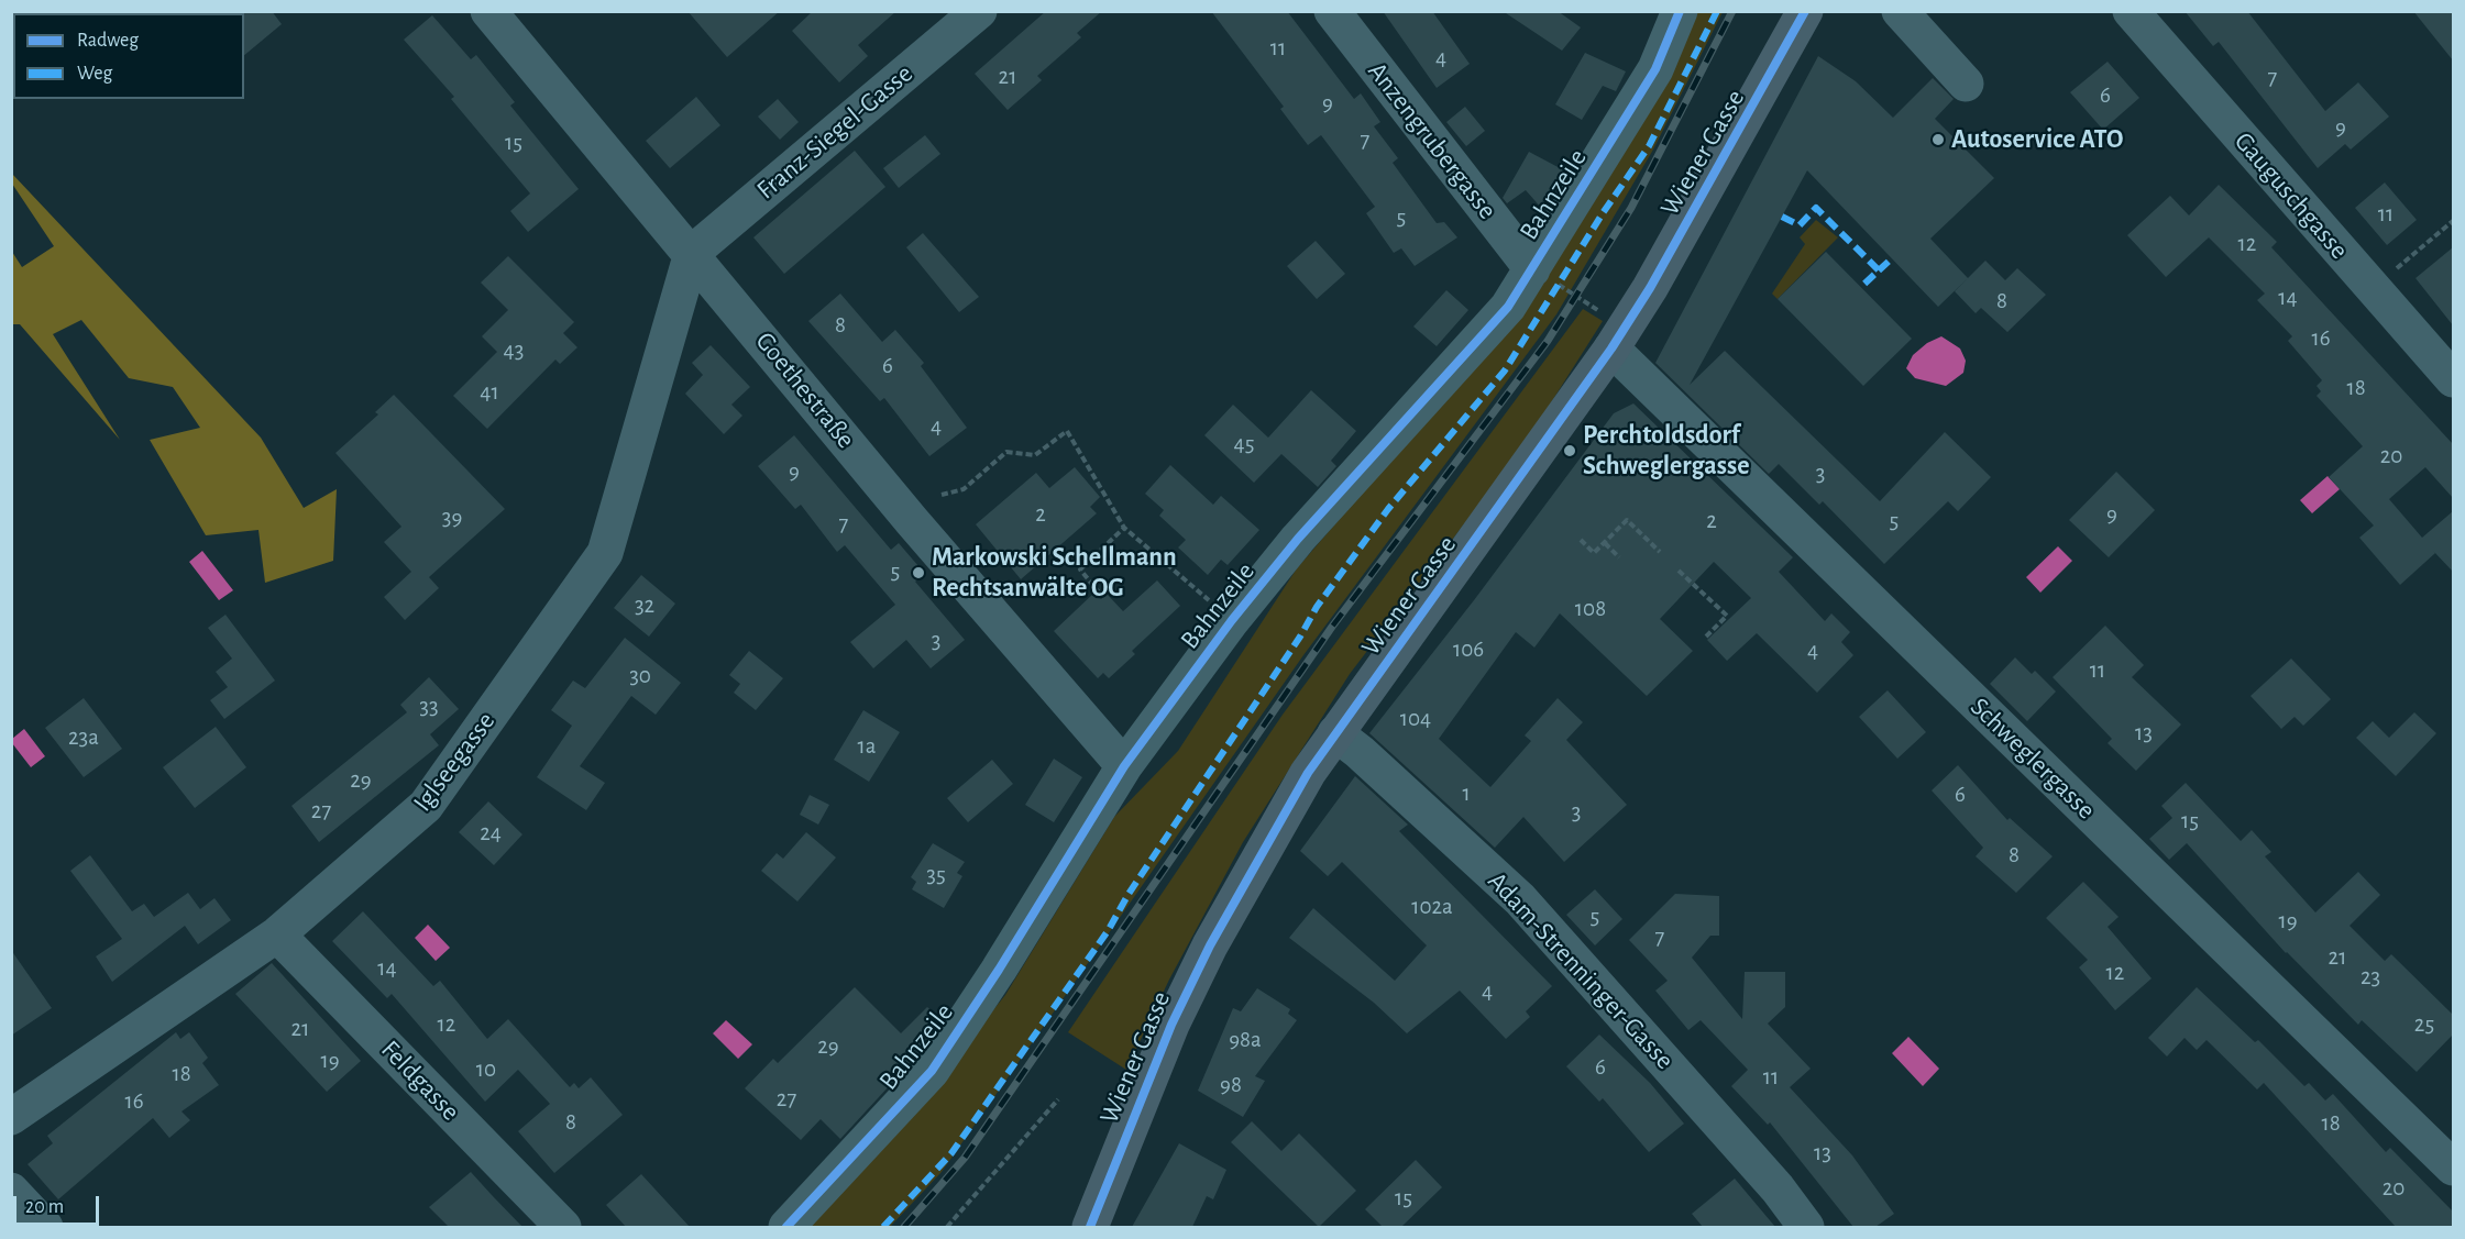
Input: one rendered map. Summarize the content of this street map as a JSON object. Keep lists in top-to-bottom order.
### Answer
{
  "streets": {
    "main road": ["Wiener Gasse"],
    "street": [
      "Franz-Siegel-Gasse",
      "Anzengrubergasse",
      "Bahnzeile",
      "Gauguschgasse",
      "Goethestraße",
      "Schweglergasse",
      "Iglseegasse",
      "Adam-Strenninger-Gasse",
      "Feldgasse"
    ]
  },
  "crossings": [
    ["Franz-Siegel-Gasse", "Goethestraße"],
    ["Franz-Siegel-Gasse", "Iglseegasse"],
    ["Anzengrubergasse", "Bahnzeile"],
    ["Wiener Gasse", "Schweglergasse"],
    ["Wiener Gasse", "Adam-Strenninger-Gasse"],
    ["Bahnzeile", "Goethestraße"],
    ["Goethestraße", "Iglseegasse"],
    ["Iglseegasse", "Feldgasse"]
  ],
  "places": ["Autoservice ATO", "Perchtoldsdorf Schweglergasse", "Markowski Schellmann Rechtsanwälte OG"],
  "house_numbers": [
    "11",
    "4",
    "21",
    "7",
    "6",
    "9",
    "9",
    "7",
    "15",
    "11",
    "5",
    "12",
    "14",
    "8",
    "8",
    "16",
    "43",
    "6",
    "18",
    "41",
    "4",
    "45",
    "20",
    "9",
    "3",
    "2",
    "9",
    "39",
    "2",
    "5",
    "7",
    "5",
    "32",
    "108",
    "3",
    "106",
    "4",
    "11",
    "30",
    "33",
    "104",
    "13",
    "23a",
    "1a",
    "29",
    "1",
    "6",
    "27",
    "3",
    "15",
    "24",
    "8",
    "35",
    "102a",
    "5",
    "19",
    "7",
    "21",
    "14",
    "12",
    "23",
    "4",
    "12",
    "25",
    "21",
    "98a",
    "29",
    "19",
    "6",
    "10",
    "18",
    "11",
    "98",
    "27",
    "16",
    "8",
    "18",
    "13",
    "20",
    "15"
  ],
  "legend": ["Radweg", "Weg"],
  "scale_bar": "20 m"
}
